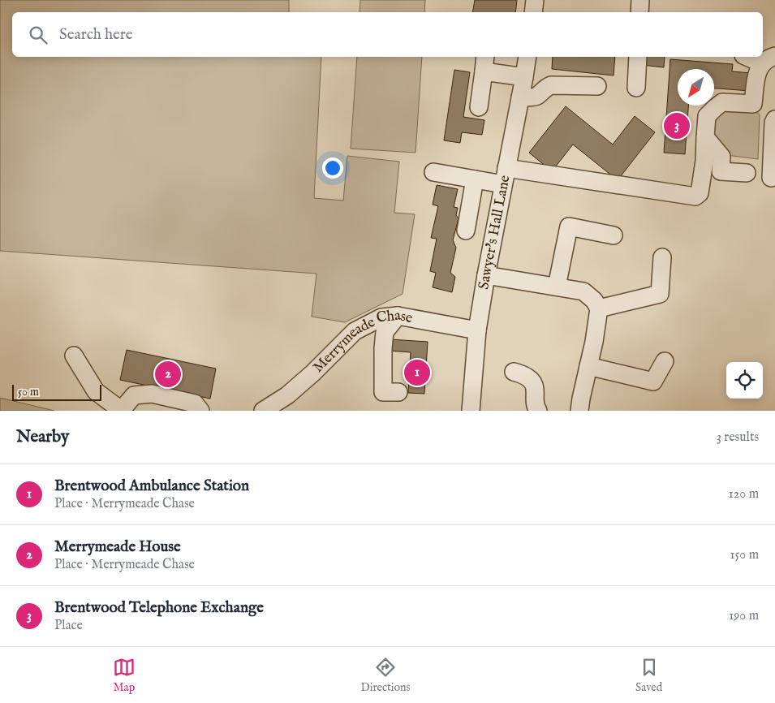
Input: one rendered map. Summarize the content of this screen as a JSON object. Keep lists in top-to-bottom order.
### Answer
{
  "streets": {
    "street": ["Sawyer's Hall Lane", "Merrymeade Chase"]
  },
  "crossings": [
    ["Sawyer's Hall Lane", "Merrymeade Chase"]
  ],
  "scale_bar": "50 m",
  "north": "bottom left",
  "page": {
    "search": "Search here",
    "pins": ["3", "1", "2"],
    "scale": "50 m",
    "heading": ["Nearby", "3 results"],
    "list": [
      {
        "mark": "1",
        "name": "Brentwood Ambulance Station",
        "note": "Place · Merrymeade Chase",
        "value": "120 m"
      },
      {
        "mark": "2",
        "name": "Merrymeade House",
        "note": "Place · Merrymeade Chase",
        "value": "150 m"
      },
      {
        "mark": "3",
        "name": "Brentwood Telephone Exchange",
        "note": "Place",
        "value": "190 m"
      }
    ],
    "nav": ["Map", "Directions", "Saved"]
  }
}
